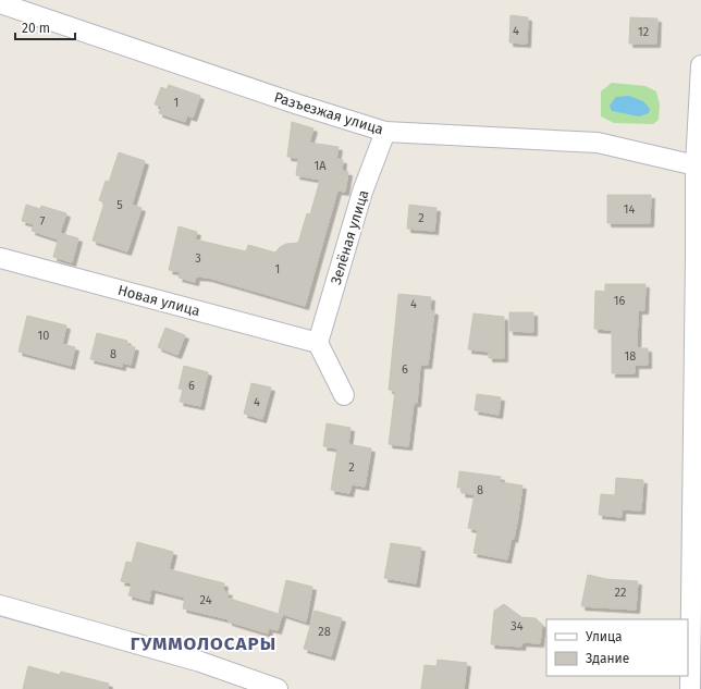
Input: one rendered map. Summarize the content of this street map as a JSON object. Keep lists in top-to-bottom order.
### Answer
{
  "streets": {
    "street": ["Разъезжая улица", "Зелёная улица", "Новая улица"]
  },
  "crossings": [
    ["Разъезжая улица", "Зелёная улица"],
    ["Зелёная улица", "Новая улица"]
  ],
  "districts": ["ГУММОЛОСАРЫ"],
  "house_numbers": [
    "4",
    "12",
    "1",
    "1А",
    "5",
    "14",
    "2",
    "7",
    "3",
    "1",
    "16",
    "4",
    "10",
    "8",
    "18",
    "6",
    "6",
    "4",
    "2",
    "8",
    "22",
    "24",
    "34",
    "28"
  ],
  "legend": ["Улица", "Здание"],
  "scale_bar": "20 m"
}
